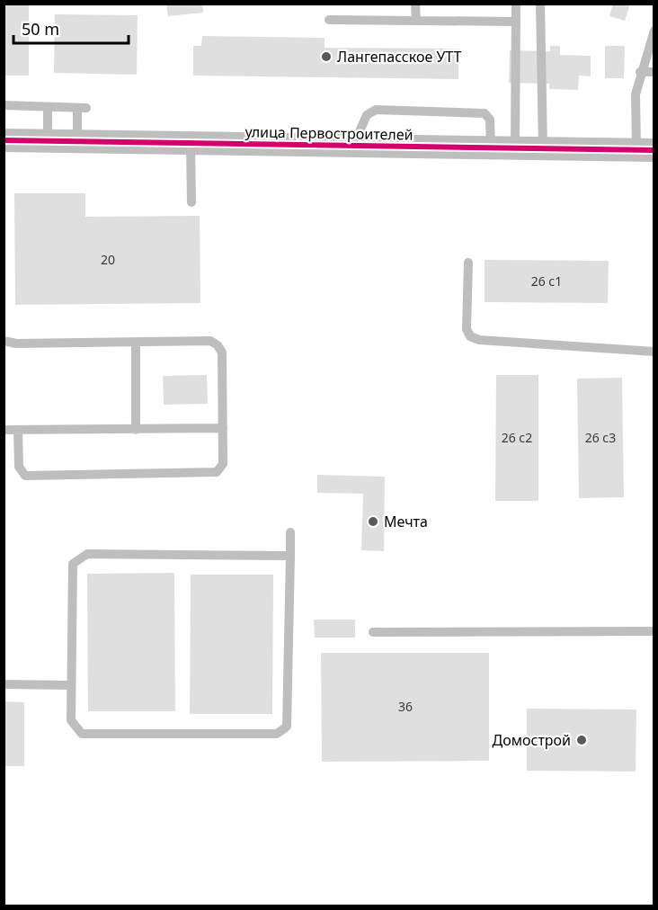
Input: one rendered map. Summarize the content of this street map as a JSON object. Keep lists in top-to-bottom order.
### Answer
{
  "streets": {
    "street": ["улица Первостроителей"]
  },
  "places": ["Лангепасское УТТ", "Мечта", "Домострой"],
  "house_numbers": [
    "20",
    "26 с1",
    "26 с2",
    "26 с3",
    "36"
  ],
  "scale_bar": "50 m"
}
